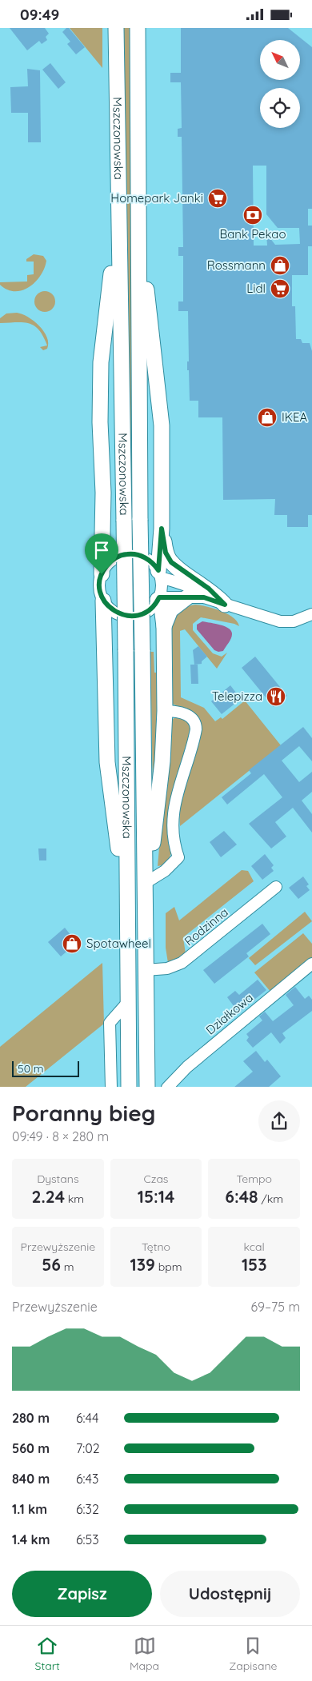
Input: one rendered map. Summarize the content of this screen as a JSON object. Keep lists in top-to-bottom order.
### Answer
{
  "streets": {
    "main road": ["Mszczonowska"],
    "street": ["Rodzinna", "Działkowa"]
  },
  "crossings": [
    ["Mszczonowska", "Rodzinna"]
  ],
  "places": {
    "supermarket": ["Homepark Janki", "Lidl"],
    "bank": ["Bank Pekao"],
    "shop": ["Rossmann", "IKEA", "Spotawheel"],
    "restaurant": ["Telepizza"]
  },
  "scale_bar": "50 m",
  "north": "top left",
  "page": {
    "status": "09:49",
    "scale": "50 m",
    "heading": ["Poranny bieg", "09:49 · 8 × 280 m"],
    "stats": [
      ["Dystans", "2.24 km"],
      ["Czas", "15:14"],
      ["Tempo", "6:48 /km"],
      ["Przewyższenie", "56 m"],
      ["Tętno", "139 bpm"],
      ["kcal", "153"]
    ],
    "chart": ["Przewyższenie", "69–75 m"],
    "list": [
      {
        "name": "280 m",
        "note": "6:44"
      },
      {
        "name": "560 m",
        "note": "7:02"
      },
      {
        "name": "840 m",
        "note": "6:43"
      },
      {
        "name": "1.1 km",
        "note": "6:32"
      },
      {
        "name": "1.4 km",
        "note": "6:53"
      }
    ],
    "buttons": ["Zapisz", "Udostępnij"],
    "tabs": ["Start", "Mapa", "Zapisane"]
  }
}
